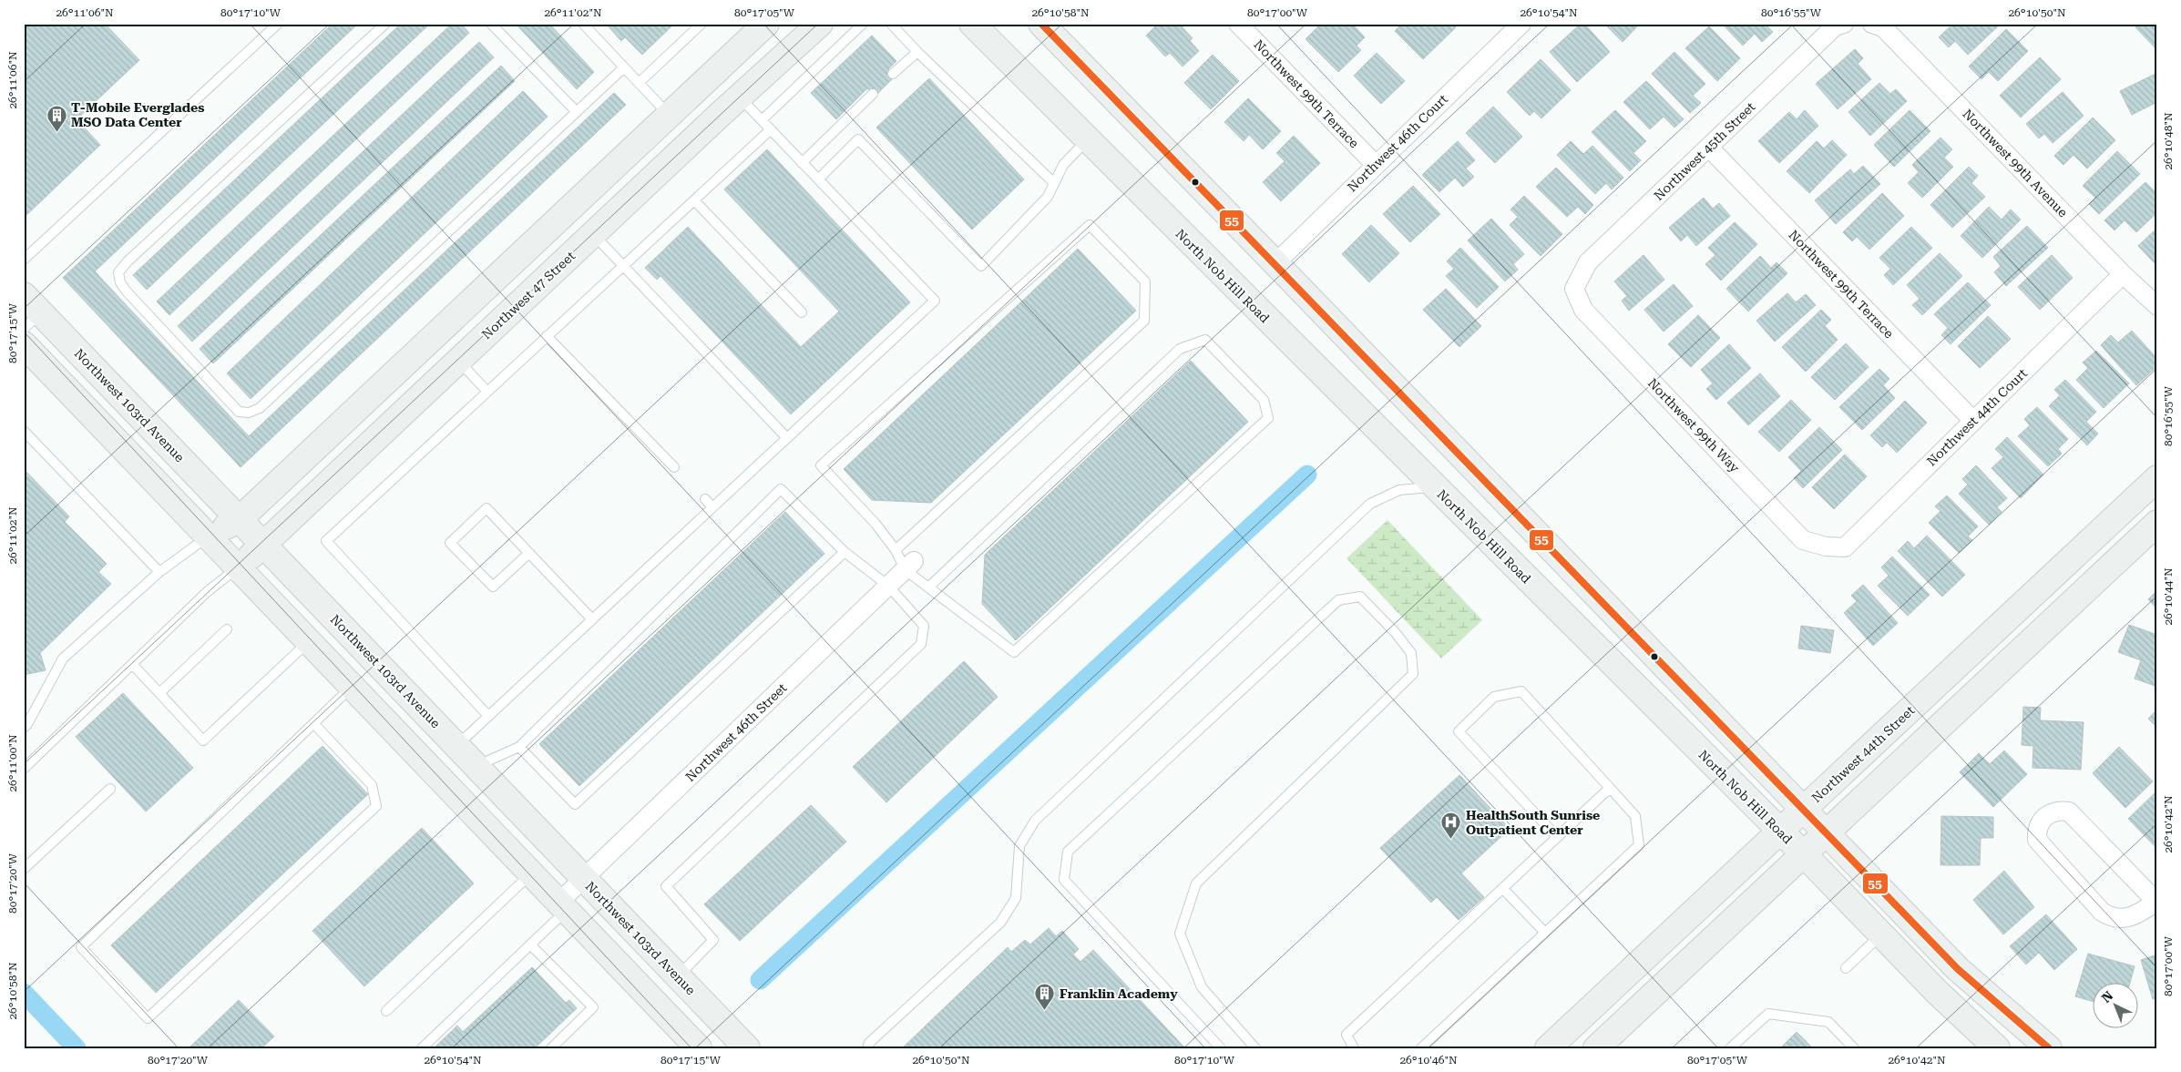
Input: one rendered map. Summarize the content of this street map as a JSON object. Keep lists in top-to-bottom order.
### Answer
{
  "streets": {
    "street": [
      "Northwest 99th Terrace",
      "Northwest 46th Court",
      "Northwest 45th Street",
      "Northwest 99th Avenue",
      "North Nob Hill Road",
      "Northwest 47 Street",
      "Northwest 103rd Avenue",
      "Northwest 44th Court",
      "Northwest 99th Way",
      "Northwest 46th Street",
      "Northwest 44th Street"
    ]
  },
  "crossings": [
    ["Northwest 99th Terrace", "Northwest 46th Court"],
    ["Northwest 99th Terrace", "Northwest 45th Street"],
    ["Northwest 99th Terrace", "Northwest 44th Court"],
    ["Northwest 45th Street", "Northwest 99th Way"],
    ["Northwest 99th Avenue", "Northwest 44th Court"],
    ["North Nob Hill Road", "Northwest 44th Street"],
    ["Northwest 47 Street", "Northwest 103rd Avenue"],
    ["Northwest 103rd Avenue", "Northwest 46th Street"],
    ["Northwest 44th Court", "Northwest 99th Way"]
  ],
  "places": {
    "building": ["T-Mobile Everglades MSO Data Center", "Franklin Academy"],
    "hospital": ["HealthSouth Sunrise Outpatient Center"]
  },
  "lines": ["transit line 55"],
  "north": "top left",
  "coordinates": [
    "26°11'06\"N",
    "80°17'10\"W",
    "26°11'02\"N",
    "80°17'05\"W",
    "26°10'58\"N",
    "80°17'00\"W",
    "26°10'54\"N",
    "80°16'55\"W",
    "26°10'50\"N",
    "26°10'48\"N",
    "80°17'15\"W",
    "26°10'44\"N",
    "26°11'00\"N",
    "26°10'42\"N",
    "80°17'20\"W",
    "26°10'46\"N"
  ]
}
